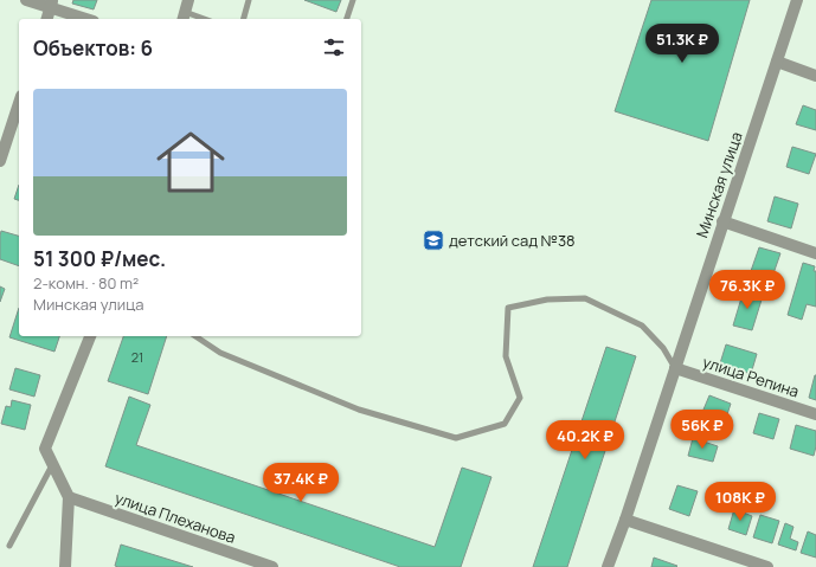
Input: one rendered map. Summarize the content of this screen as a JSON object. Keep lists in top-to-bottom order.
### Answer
{
  "streets": {
    "street": ["Минская улица", "улица Репина", "улица Плеханова"]
  },
  "crossings": [
    ["Минская улица", "улица Репина"]
  ],
  "places": {
    "school or university": ["детский сад №38"]
  },
  "house_numbers": ["21"],
  "page": {
    "heading": "Объектов: 6",
    "price": [
      "51.3K ₽",
      "76.3K ₽",
      "56K ₽",
      "40.2K ₽",
      "37.4K ₽",
      "108K ₽"
    ],
    "list": [
      {
        "name": "51 300 ₽/мес.",
        "note": "2-комн. · 80 m² · Минская улица"
      }
    ]
  }
}
